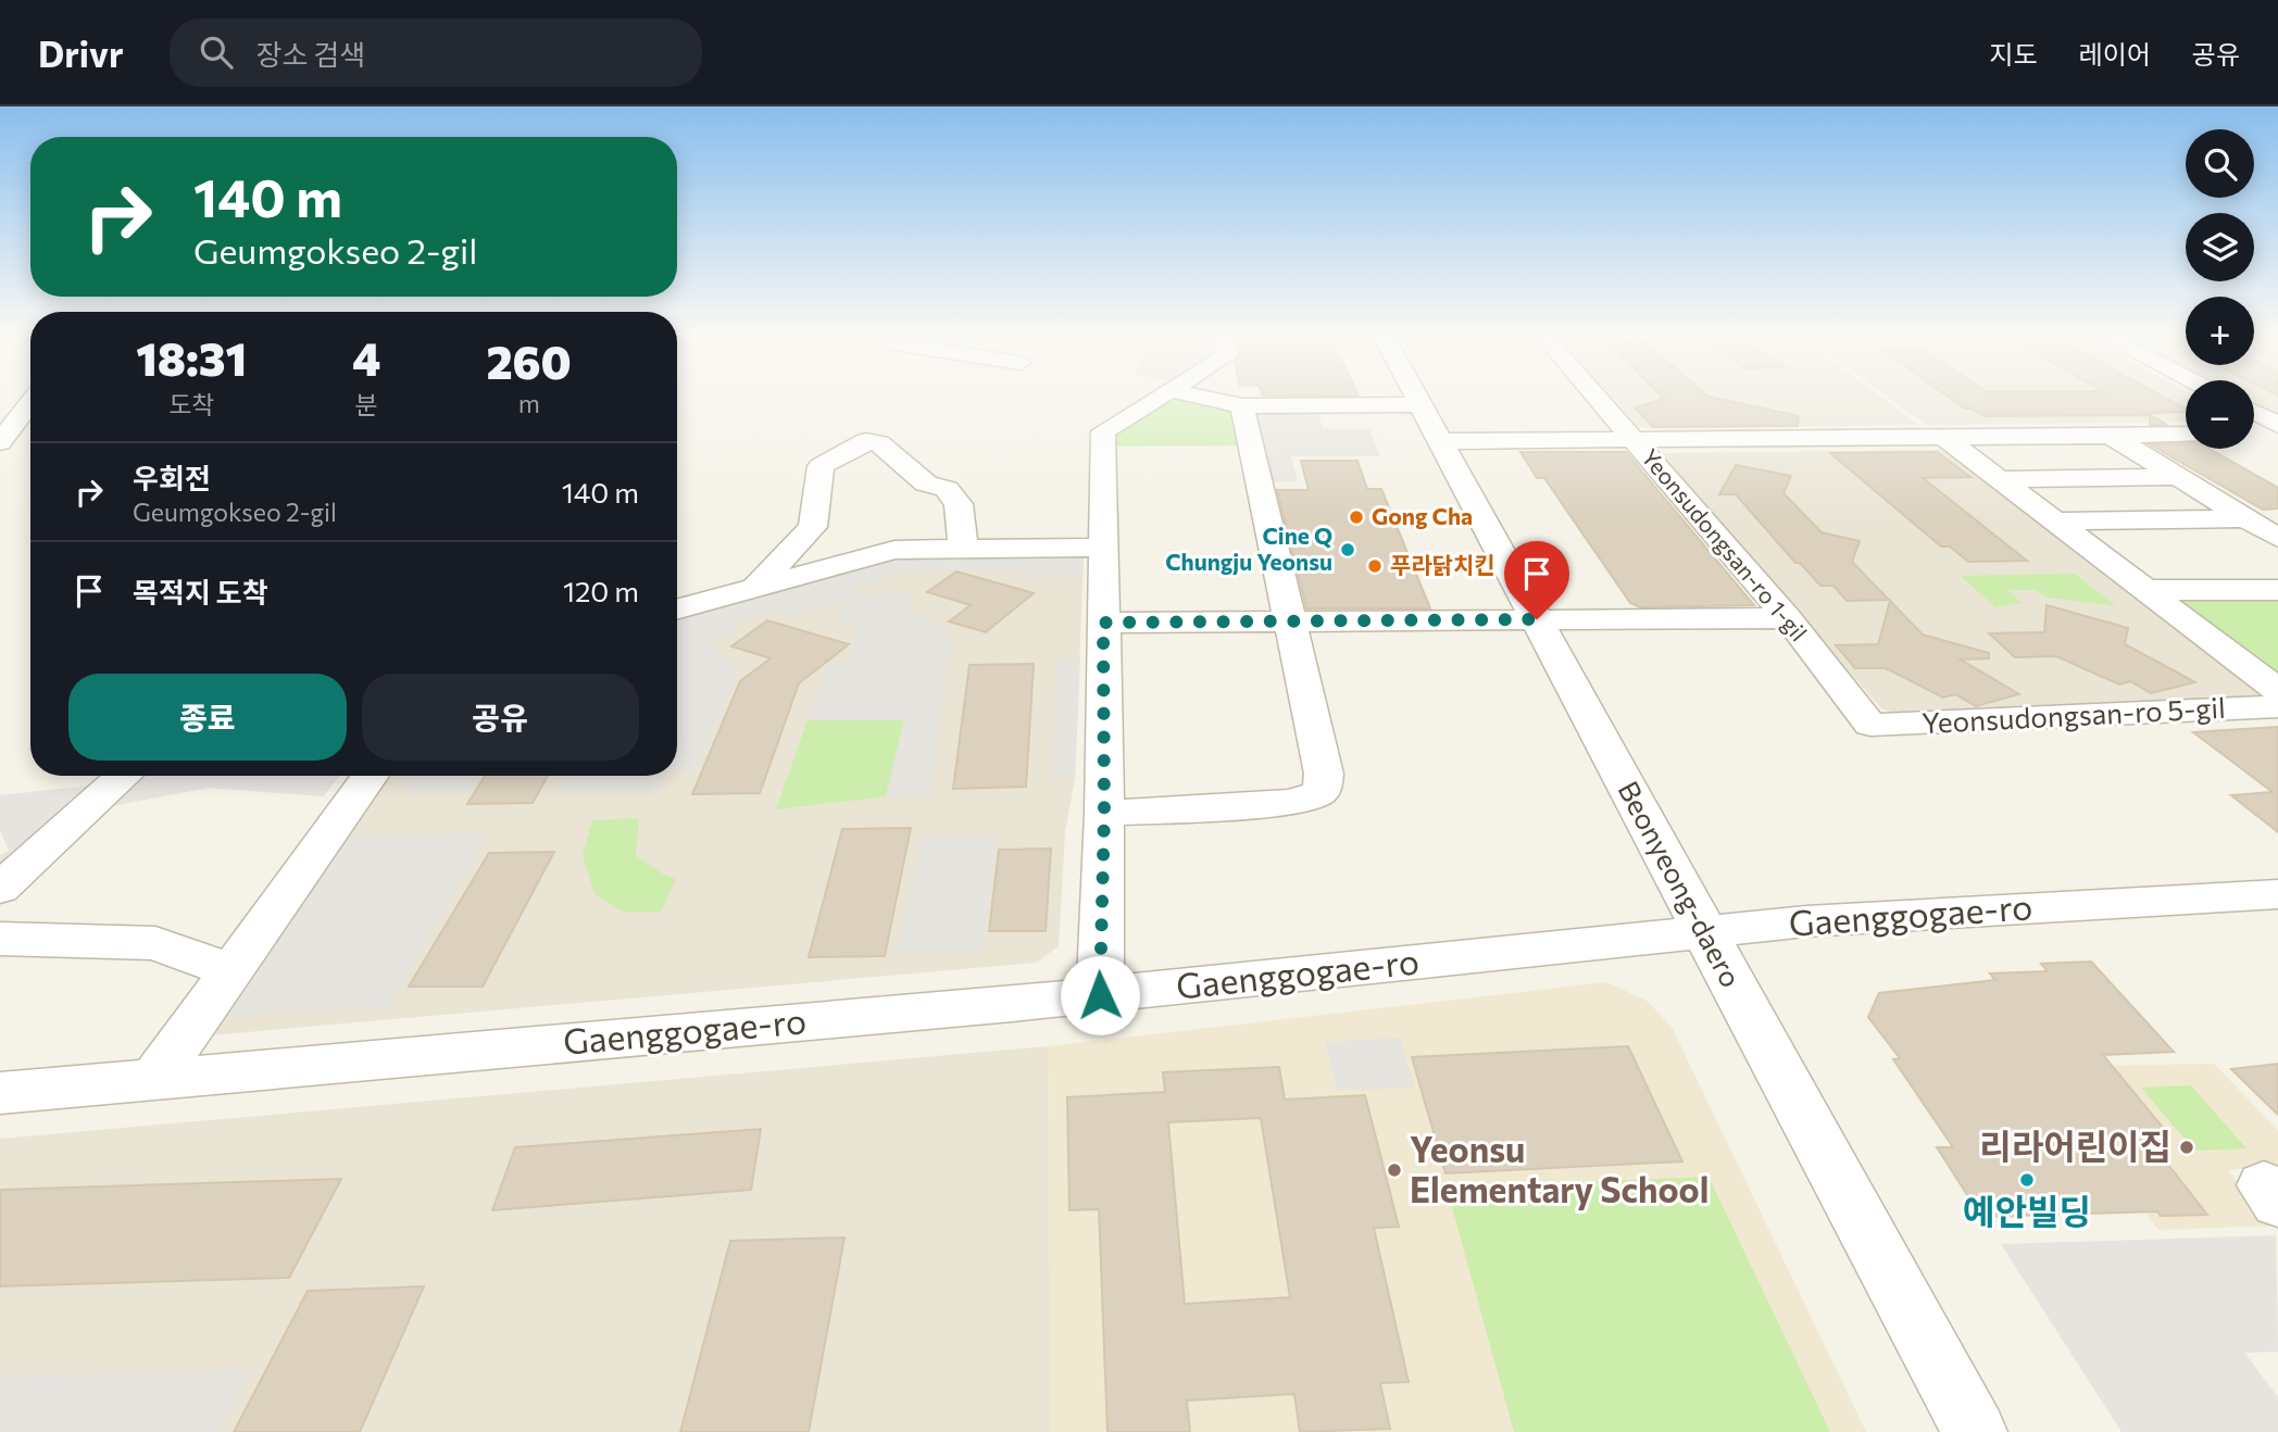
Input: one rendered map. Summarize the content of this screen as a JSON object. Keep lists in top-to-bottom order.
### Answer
{
  "streets": {
    "street": [
      "Yeonsudongsan-ro 1-gil",
      "Yeonsudongsan-ro 5-gil",
      "Beonyeong-daero",
      "Gaenggogae-ro"
    ]
  },
  "crossings": [
    ["Yeonsudongsan-ro 1-gil", "Yeonsudongsan-ro 5-gil"],
    ["Beonyeong-daero", "Gaenggogae-ro"]
  ],
  "places": [
    "Gong Cha",
    "Cine Q Chungju Yeonsu",
    "푸라닭치킨",
    "리라어린이집",
    "Yeonsu Elementary School",
    "예안빌딩"
  ],
  "page": {
    "header": "Drivr",
    "search": "장소 검색",
    "nav": ["지도", "레이어", "공유"],
    "map_buttons": ["+", "−"],
    "turn": ["140 m", "Geumgokseo 2-gil"],
    "eta": [
      "18:31",
      "도착",
      "4",
      "분",
      "260",
      "m"
    ],
    "list": [
      {
        "name": "우회전",
        "note": "Geumgokseo 2-gil",
        "value": "140 m"
      },
      {
        "name": "목적지 도착",
        "value": "120 m"
      }
    ],
    "buttons": ["종료", "공유"]
  }
}
